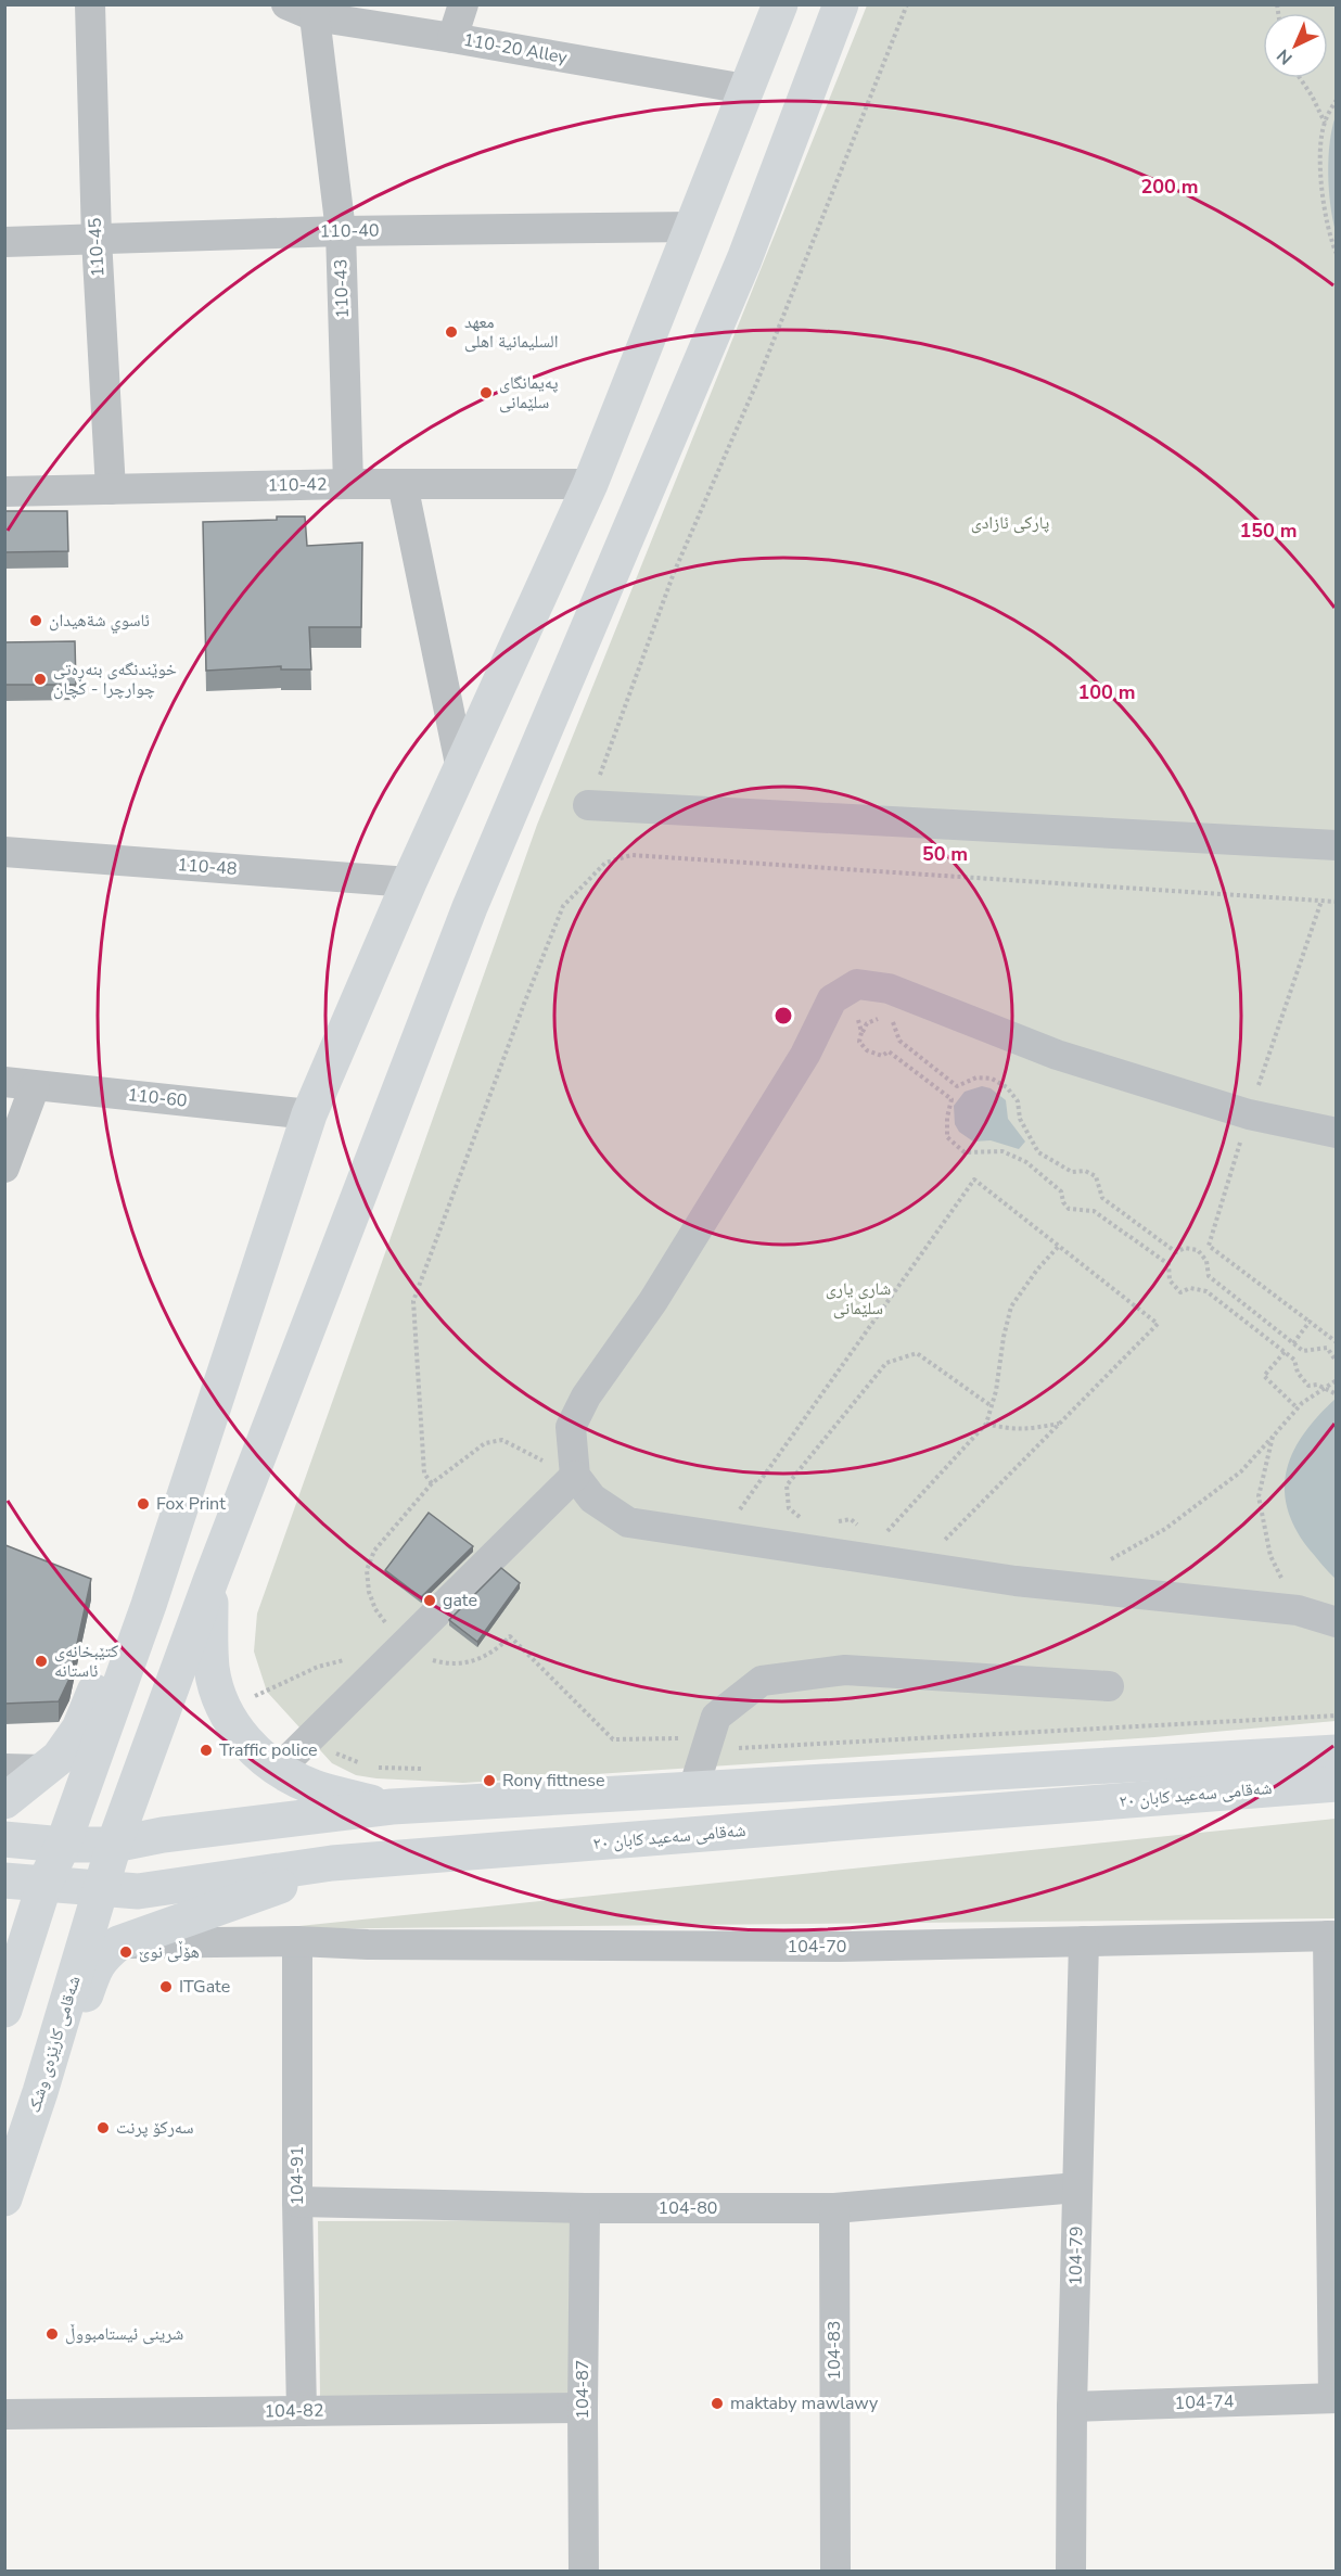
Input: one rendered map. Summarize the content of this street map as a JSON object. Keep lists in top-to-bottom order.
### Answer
{
  "streets": {
    "main road": ["شەقامی سەعید کابان ٢٠", "شەقامی کارێزەی وشک"],
    "street": [
      "110-20 Alley",
      "110-40",
      "110-45",
      "110-43",
      "110-42",
      "110-48",
      "110-60",
      "104-70",
      "104-91",
      "104-80",
      "104-79",
      "104-83",
      "104-87",
      "104-74",
      "104-82"
    ]
  },
  "crossings": [
    ["110-20 Alley", "110-43"],
    ["110-40", "110-45"],
    ["110-40", "110-43"],
    ["110-45", "110-42"],
    ["110-43", "110-42"],
    ["شەقامی سەعید کابان ٢٠", "شەقامی کارێزەی وشک"],
    ["104-70", "104-91"],
    ["104-70", "104-79"],
    ["104-91", "104-80"],
    ["104-91", "104-82"],
    ["104-80", "104-79"],
    ["104-80", "104-83"],
    ["104-80", "104-87"],
    ["104-79", "104-74"],
    ["104-87", "104-82"]
  ],
  "parks": ["پارکی ئازادی", "شاری یاری سلێمانی"],
  "places": [
    "معهد السلیمانیة اهلى",
    "پەیمانگای سلێمانی",
    "ئاسوي شةهيدان",
    "خوێندنگەی بنەڕەتی چوارچرا - کچان",
    "Fox Print",
    "gate",
    "کتێبخانەی ئاستانە",
    "Traffic police",
    "Rony fittnese",
    "ھۆڵی نوێ",
    "ITGate",
    "سەرکۆ پرنت",
    "شرینی ئیستامبووڵ",
    "maktaby mawlawy"
  ],
  "north": "bottom left",
  "rings": [
    "200 m",
    "150 m",
    "100 m",
    "50 m"
  ]
}
